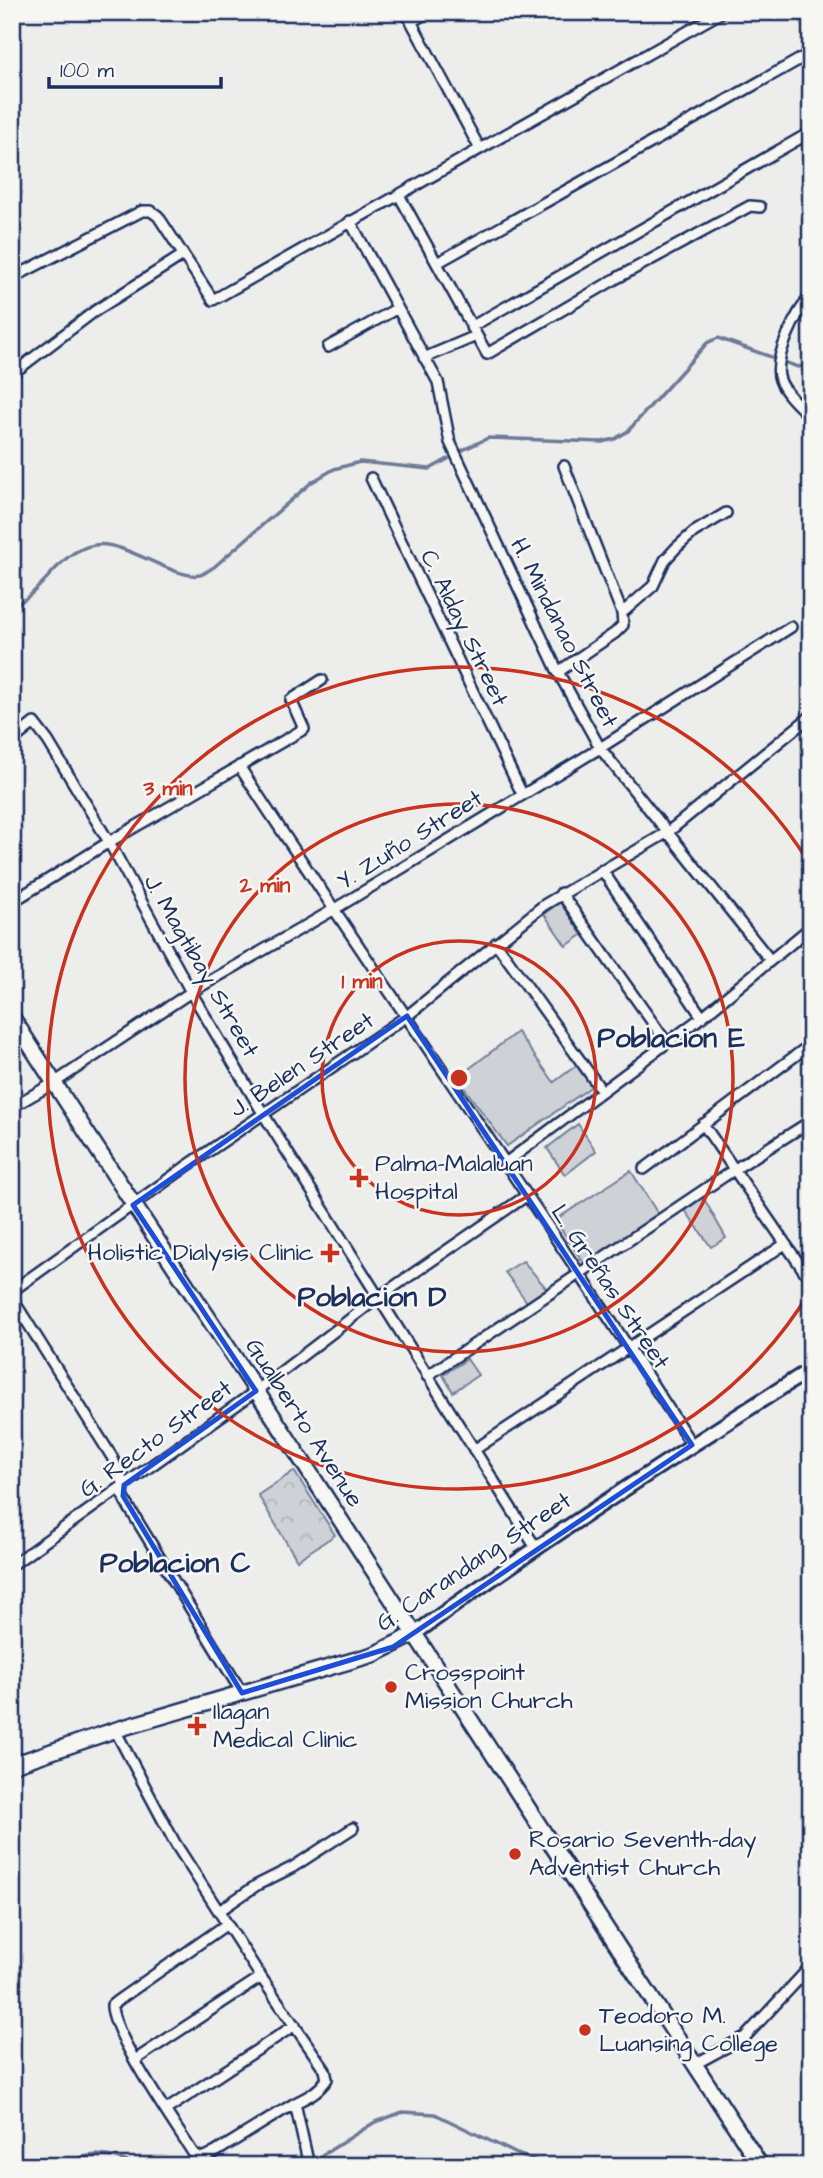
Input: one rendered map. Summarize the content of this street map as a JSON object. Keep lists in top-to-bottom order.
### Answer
{
  "streets": {
    "main road": ["Gualberto Avenue", "G. Carandang Street"],
    "street": [
      "C. Alday Street",
      "H. Mindanao Street",
      "Y. Zuño Street",
      "J. Magtibay Street",
      "J. Belen Street",
      "L. Greñas Street",
      "G. Recto Street"
    ]
  },
  "crossings": [
    ["C. Alday Street", "Y. Zuño Street"],
    ["H. Mindanao Street", "Y. Zuño Street"],
    ["H. Mindanao Street", "J. Belen Street"],
    ["Y. Zuño Street", "J. Magtibay Street"],
    ["Y. Zuño Street", "L. Greñas Street"],
    ["Y. Zuño Street", "Gualberto Avenue"],
    ["J. Magtibay Street", "J. Belen Street"],
    ["J. Magtibay Street", "G. Recto Street"],
    ["J. Magtibay Street", "G. Carandang Street"],
    ["J. Belen Street", "L. Greñas Street"],
    ["J. Belen Street", "Gualberto Avenue"],
    ["L. Greñas Street", "G. Recto Street"],
    ["L. Greñas Street", "G. Carandang Street"],
    ["Gualberto Avenue", "G. Recto Street"],
    ["Gualberto Avenue", "G. Carandang Street"]
  ],
  "districts": ["Poblacion E", "Poblacion D", "Poblacion C"],
  "places": {
    "health": ["Palma-Malaluan Hospital", "Holistic Dialysis Clinic", "Ilagan Medical Clinic"],
    "other": ["Crosspoint Mission Church", "Rosario Seventh-day Adventist Church", "Teodoro M. Luansing College"]
  },
  "scale_bar": "100 m",
  "rings": ["3 min", "2 min", "1 min"]
}
